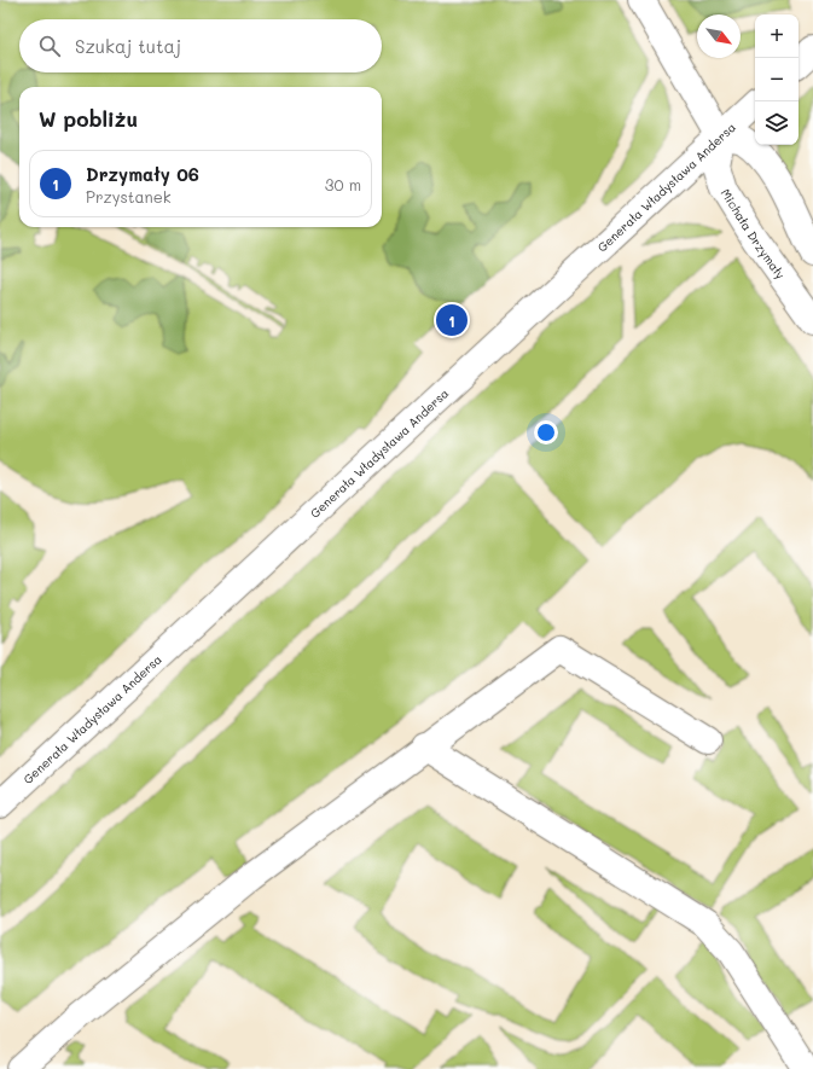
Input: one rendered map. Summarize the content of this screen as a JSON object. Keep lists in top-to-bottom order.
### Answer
{
  "streets": {
    "street": ["Generała Władysława Andersa", "Michała Drzymały"]
  },
  "crossings": [
    ["Generała Władysława Andersa", "Michała Drzymały"]
  ],
  "north": "bottom right",
  "page": {
    "map_buttons": ["+", "−"],
    "search": "Szukaj tutaj",
    "heading": "W pobliżu",
    "list": [
      {
        "mark": "1",
        "name": "Drzymały 06",
        "note": "Przystanek",
        "value": "30 m"
      }
    ],
    "pins": "1"
  }
}
